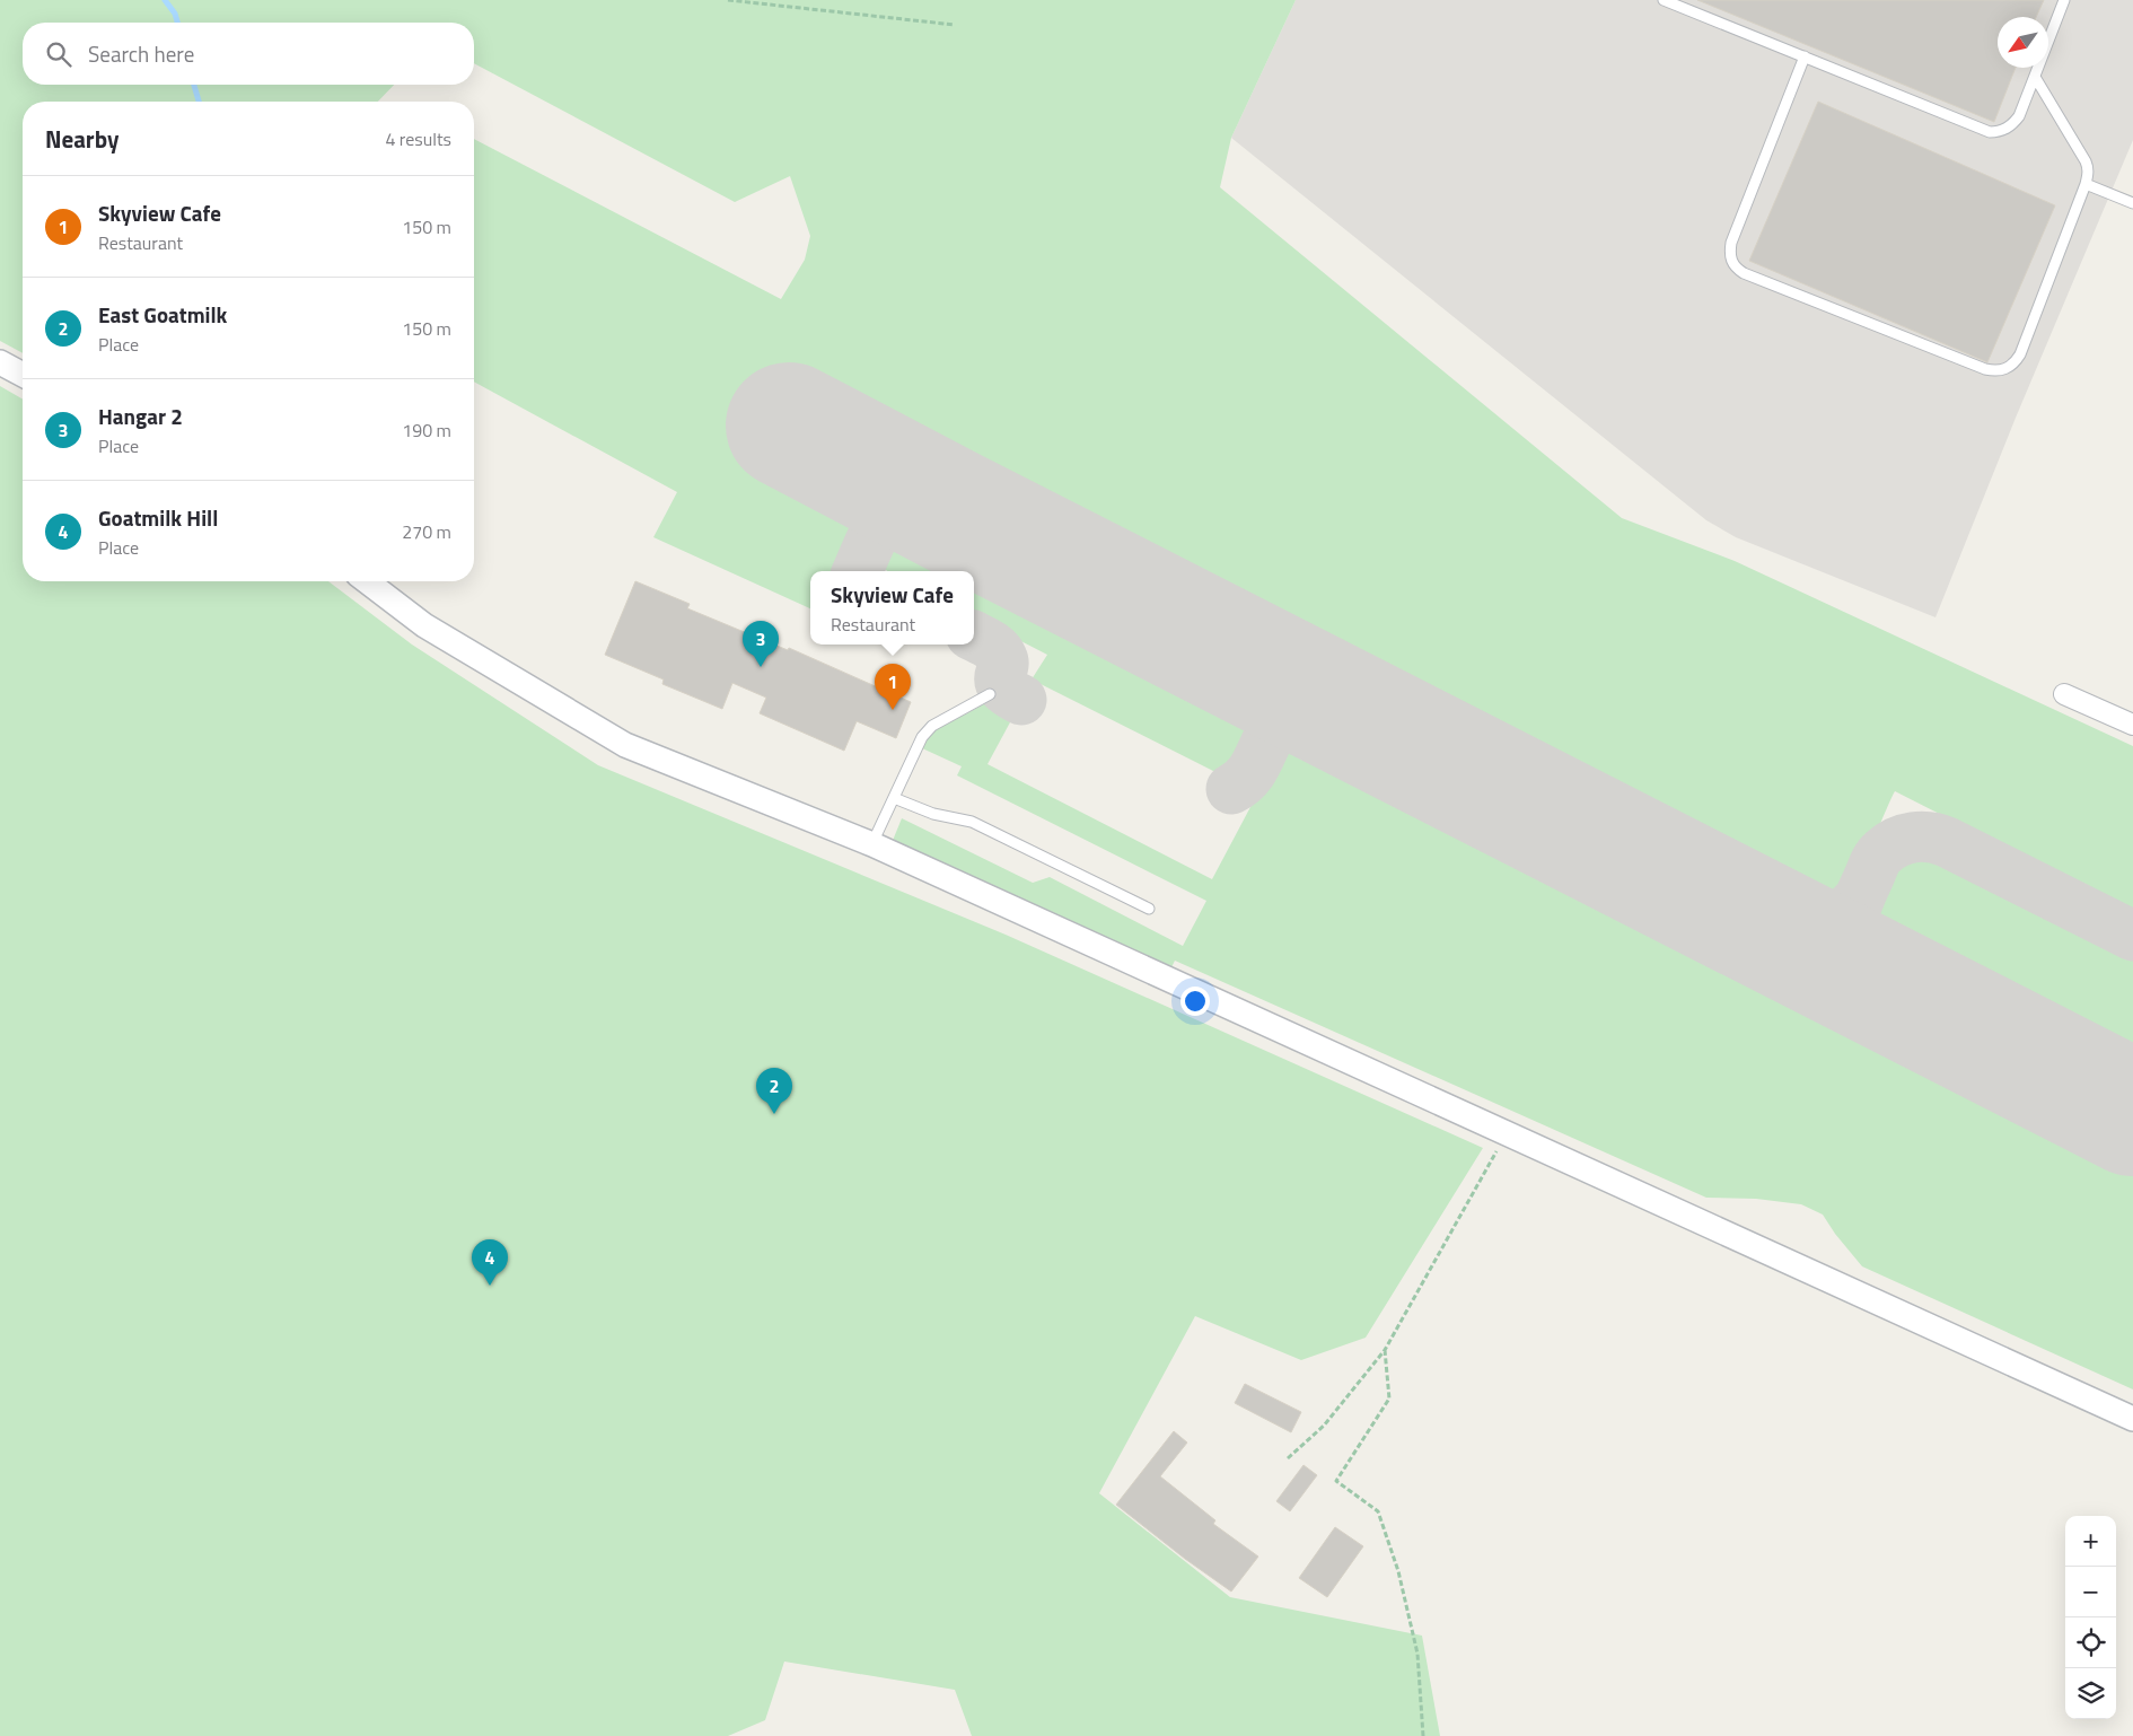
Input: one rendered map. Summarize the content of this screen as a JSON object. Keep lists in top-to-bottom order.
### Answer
{
  "north": "bottom left",
  "page": {
    "search": "Search here",
    "heading": ["Nearby", "4 results"],
    "list": [
      {
        "mark": "1",
        "name": "Skyview Cafe",
        "note": "Restaurant",
        "value": "150 m"
      },
      {
        "mark": "2",
        "name": "East Goatmilk",
        "note": "Place",
        "value": "150 m"
      },
      {
        "mark": "3",
        "name": "Hangar 2",
        "note": "Place",
        "value": "190 m"
      },
      {
        "mark": "4",
        "name": "Goatmilk Hill",
        "note": "Place",
        "value": "270 m"
      }
    ],
    "popup": ["Skyview Cafe", "Restaurant"],
    "pins": [
      "3",
      "1",
      "2",
      "4"
    ],
    "map_buttons": ["+", "−"]
  }
}
